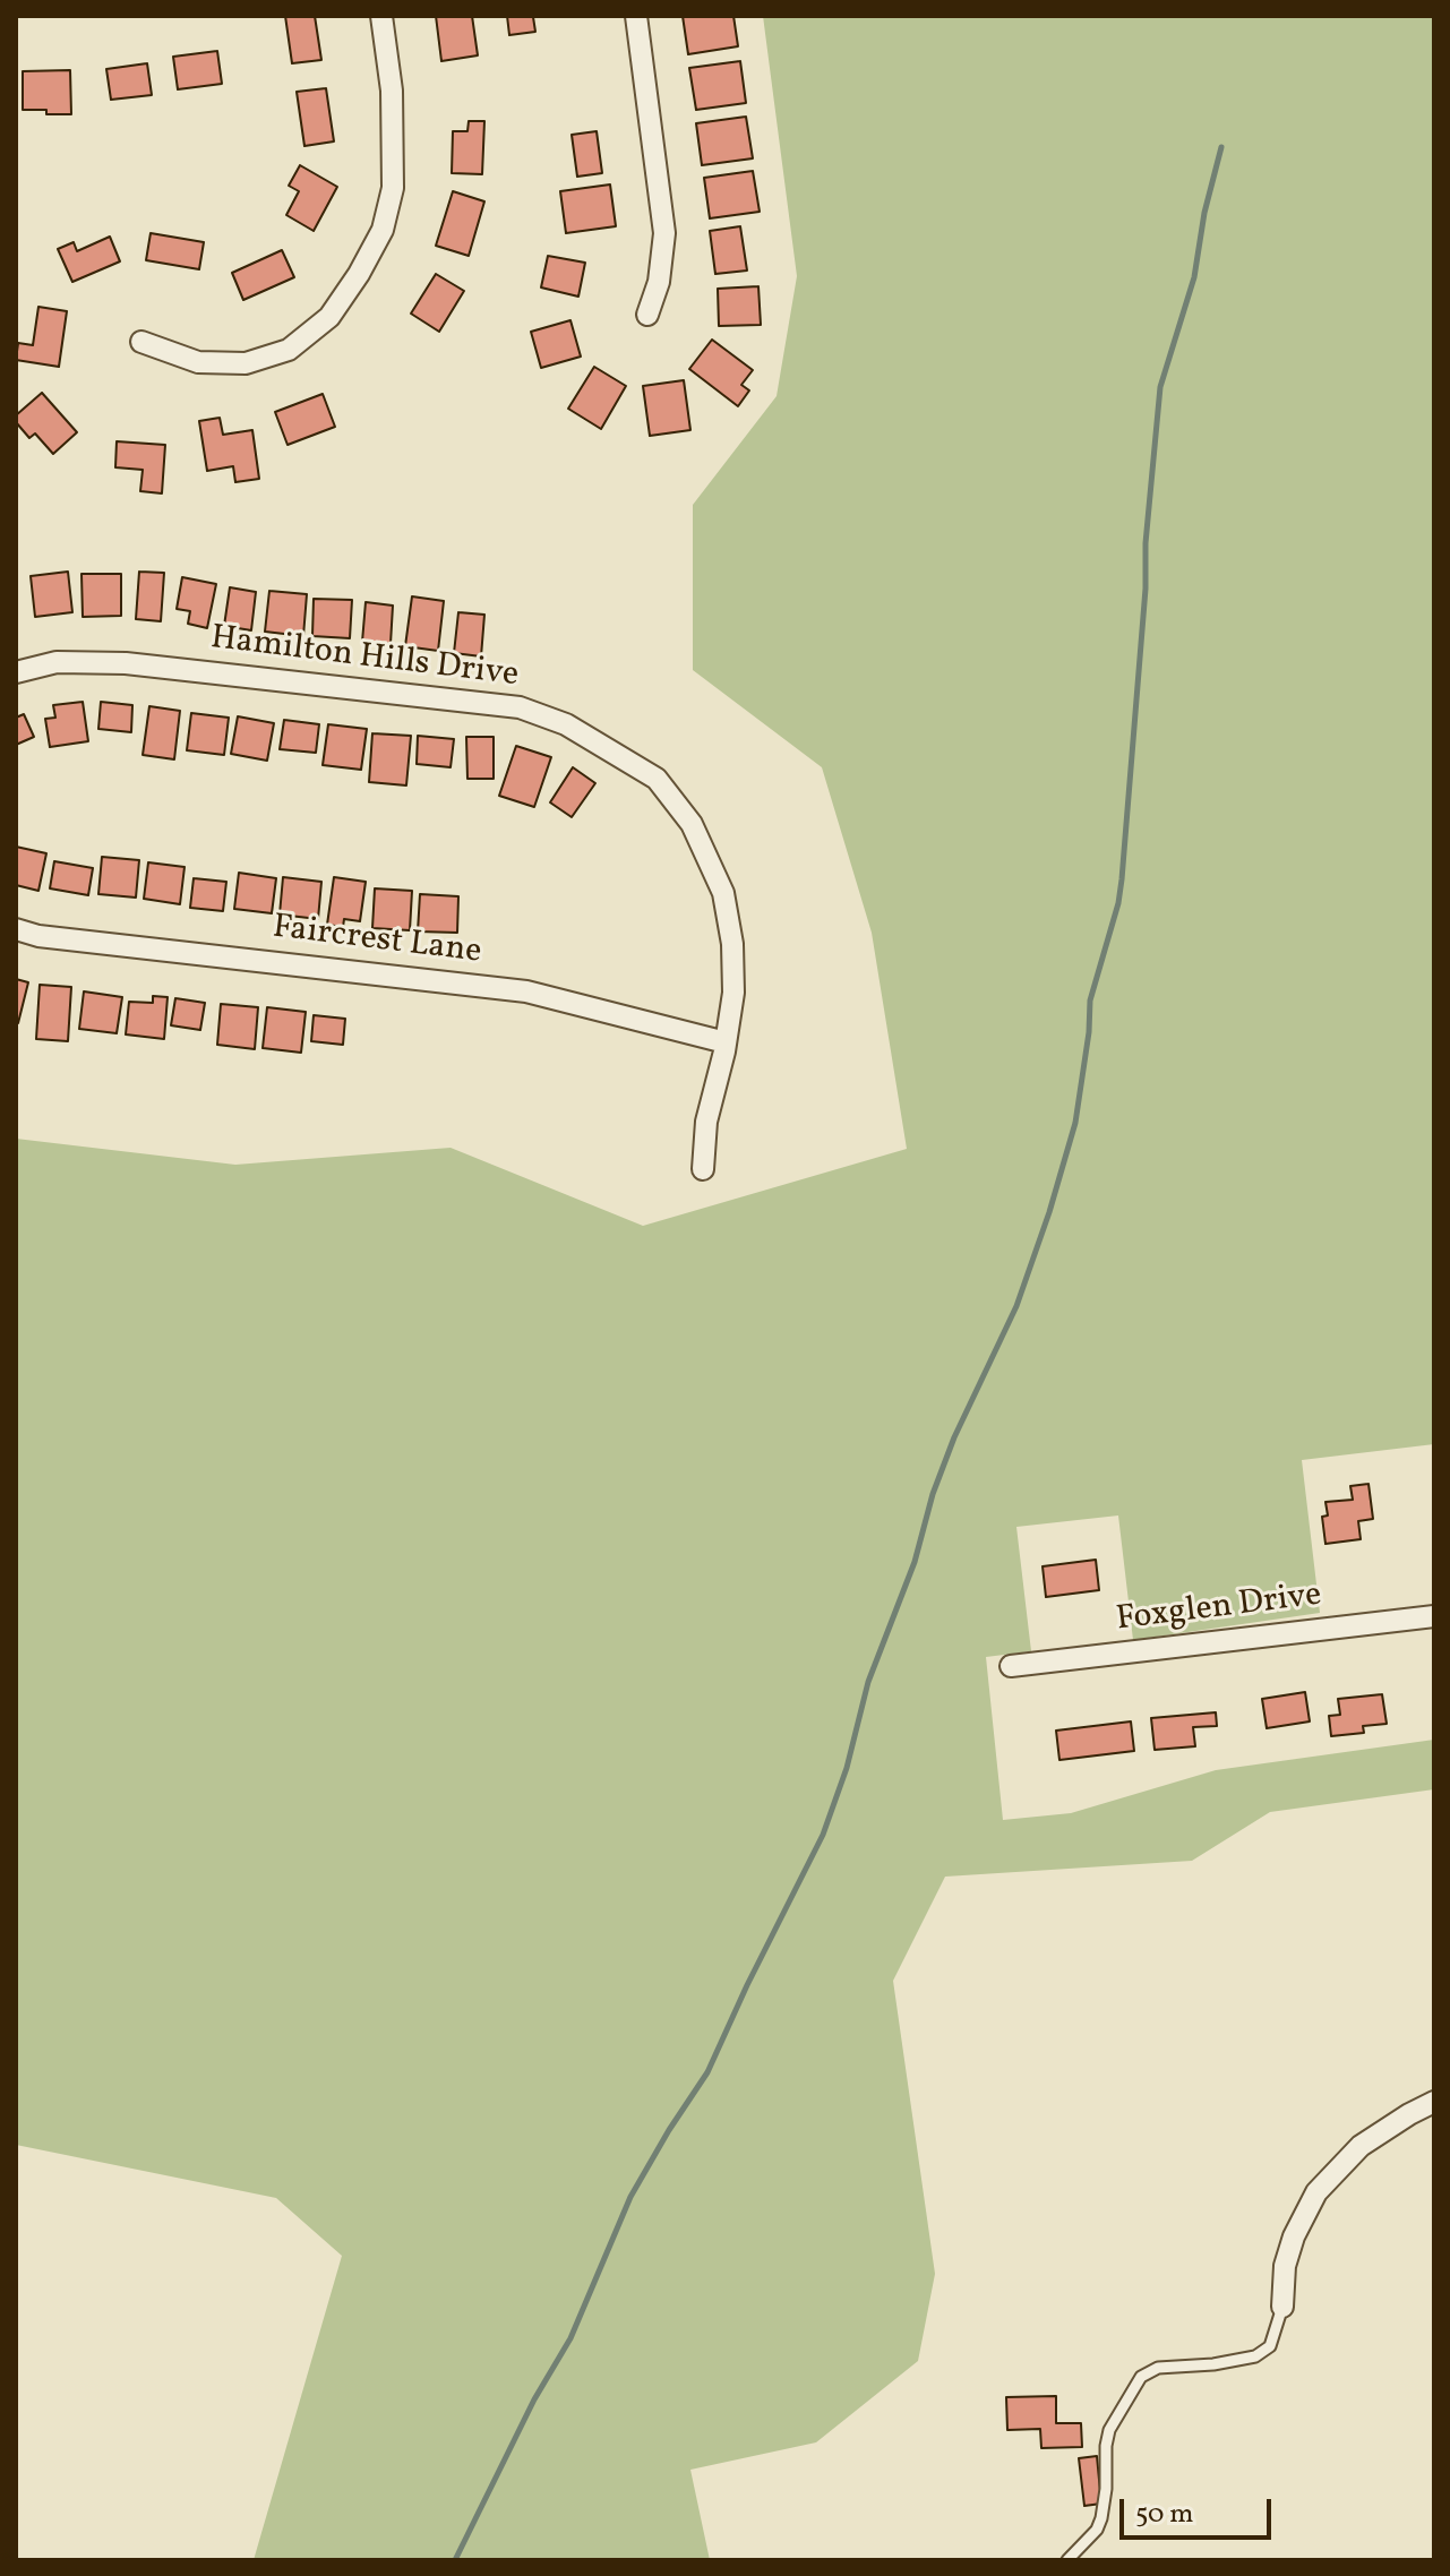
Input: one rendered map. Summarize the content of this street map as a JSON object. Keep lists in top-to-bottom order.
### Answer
{
  "streets": {
    "street": ["Hamilton Hills Drive", "Faircrest Lane", "Foxglen Drive"]
  },
  "crossings": [
    ["Hamilton Hills Drive", "Faircrest Lane"]
  ],
  "scale_bar": "50 m"
}
